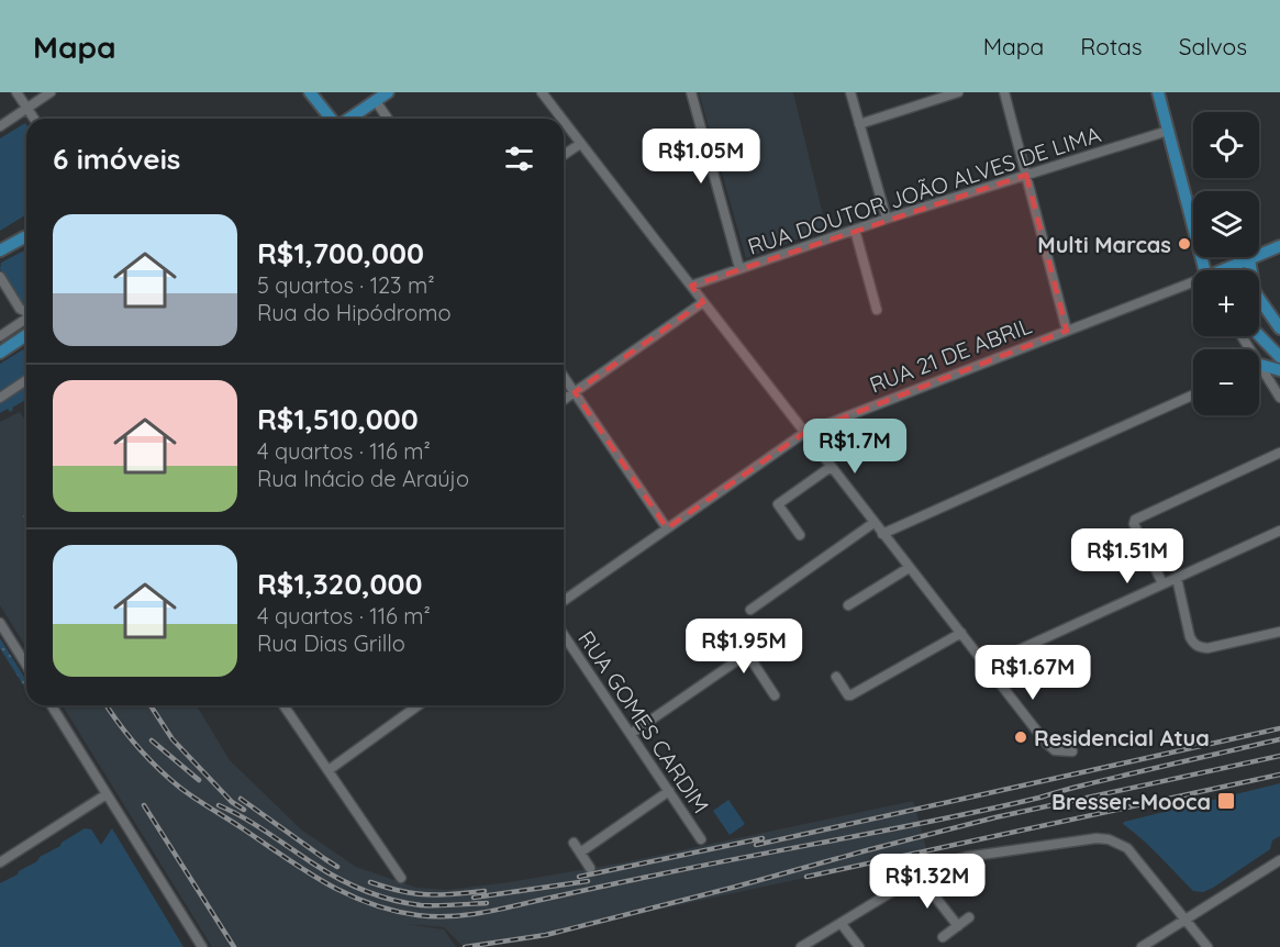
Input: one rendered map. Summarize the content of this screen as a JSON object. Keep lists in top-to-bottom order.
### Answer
{
  "streets": {
    "main road": ["RUA 21 DE ABRIL"],
    "street": ["RUA DOUTOR JOÃO ALVES DE LIMA", "RUA GOMES CARDIM"]
  },
  "places": {
    "other": ["Multi Marcas", "Residencial Atua"],
    "transit": ["Bresser-Mooca"]
  },
  "page": {
    "header": "Mapa",
    "nav": ["Mapa", "Rotas", "Salvos"],
    "map_buttons": ["+", "−"],
    "heading": "6 imóveis",
    "price": [
      "R$1.05M",
      "R$1.7M",
      "R$1.51M",
      "R$1.95M",
      "R$1.67M",
      "R$1.32M"
    ],
    "list": [
      {
        "name": "R$1,700,000",
        "note": "5 quartos · 123 m² · Rua do Hipódromo"
      },
      {
        "name": "R$1,510,000",
        "note": "4 quartos · 116 m² · Rua Inácio de Araújo"
      },
      {
        "name": "R$1,320,000",
        "note": "4 quartos · 116 m² · Rua Dias Grillo"
      }
    ]
  }
}
